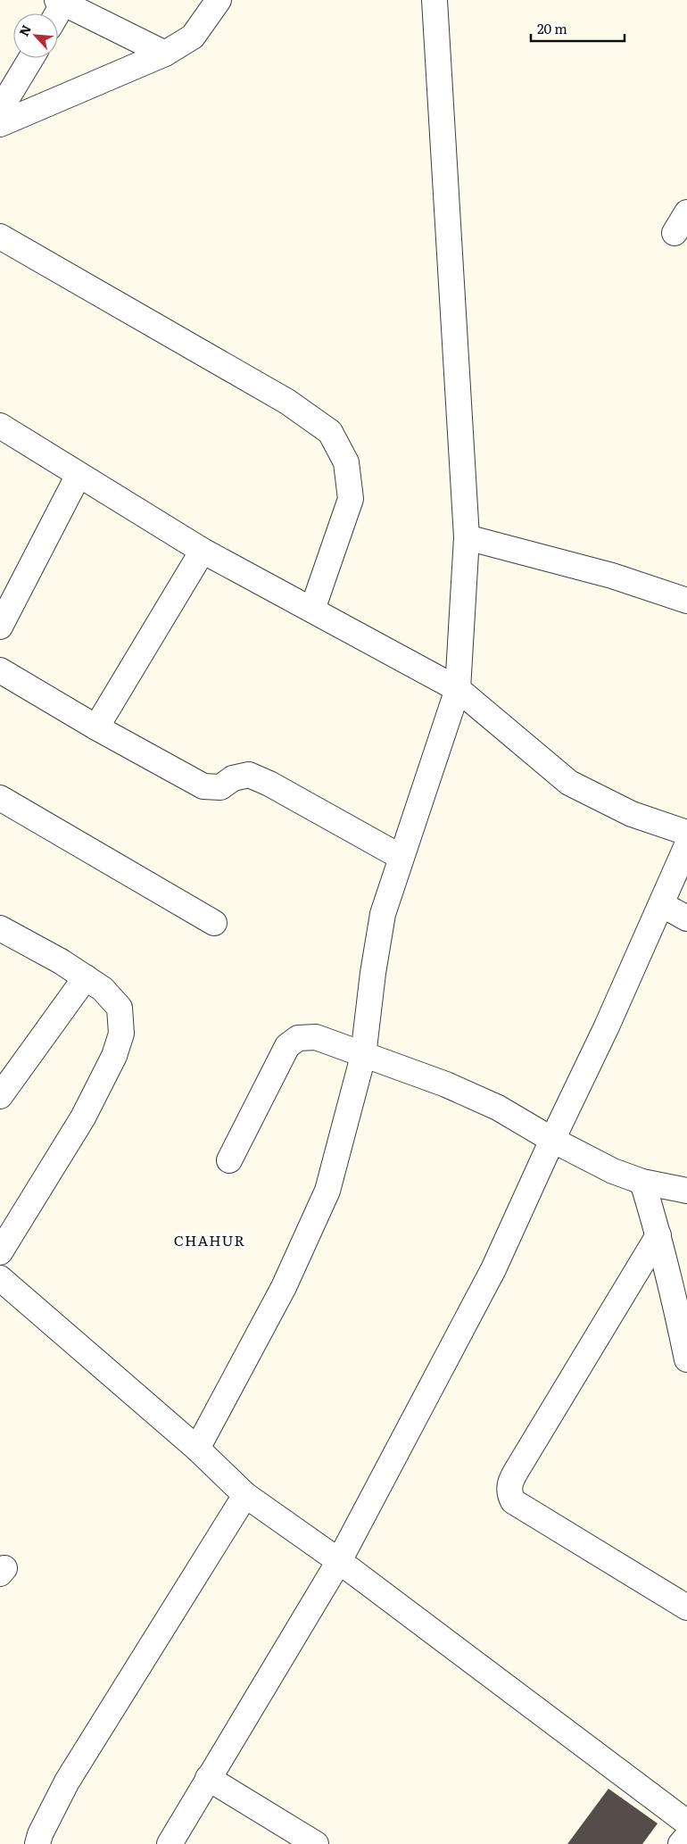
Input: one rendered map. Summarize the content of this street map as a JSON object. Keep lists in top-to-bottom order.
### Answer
{
  "districts": ["CHAHUR"],
  "scale_bar": "20 m",
  "north": "top left"
}
